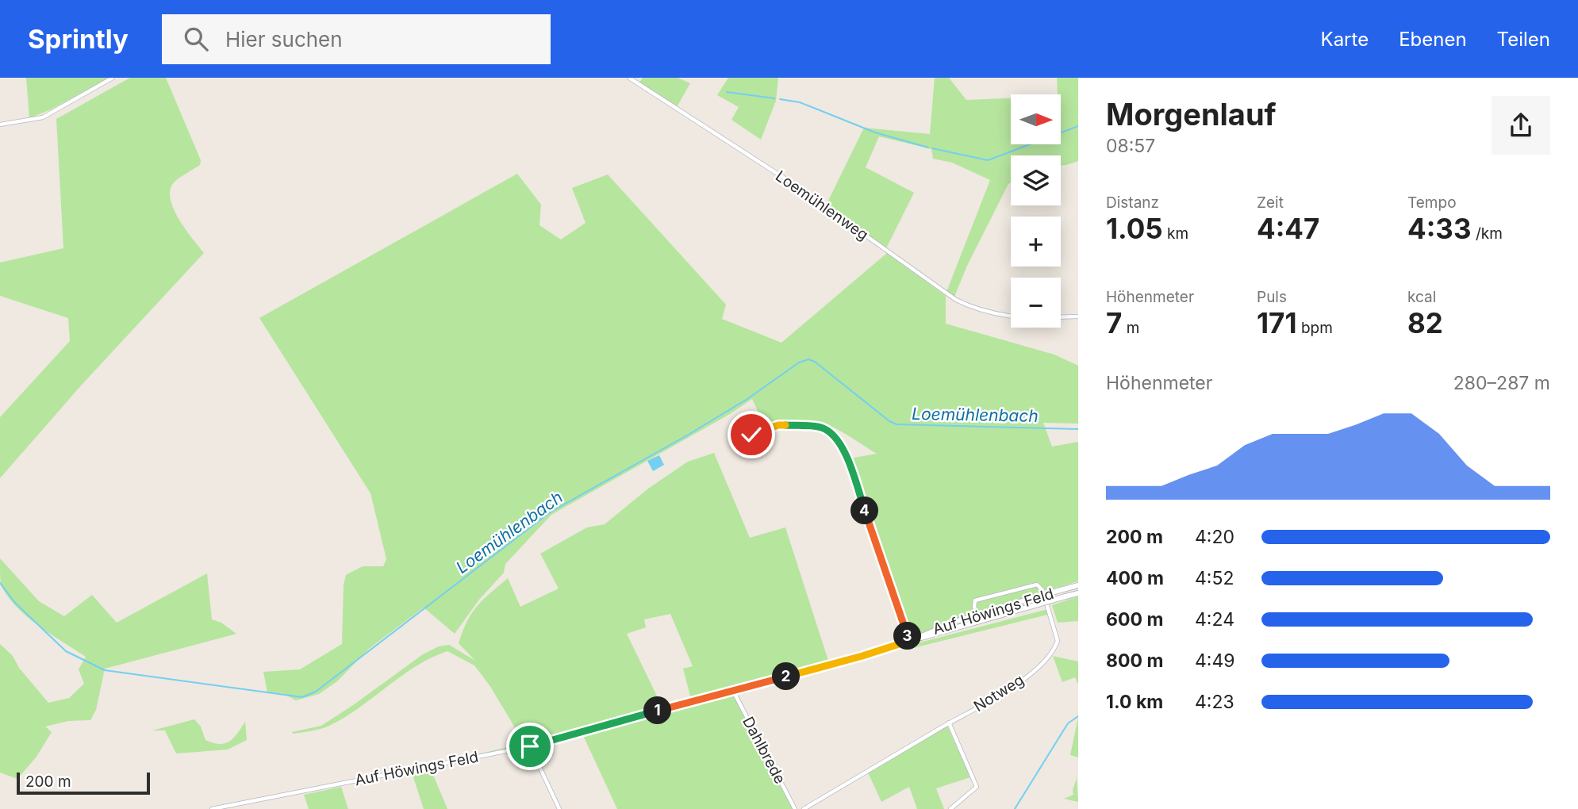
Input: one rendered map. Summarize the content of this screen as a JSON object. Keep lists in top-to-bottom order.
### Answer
{
  "streets": {
    "main road": ["Auf Höwings Feld"],
    "street": ["Loemühlenweg", "Notweg", "Dahlbrede"]
  },
  "crossings": [
    ["Auf Höwings Feld", "Notweg"],
    ["Auf Höwings Feld", "Dahlbrede"]
  ],
  "water": ["Loemühlenbach"],
  "scale_bar": "200 m",
  "north": "right",
  "page": {
    "header": "Sprintly",
    "search": "Hier suchen",
    "nav": ["Karte", "Ebenen", "Teilen"],
    "heading": ["Morgenlauf", "08:57"],
    "map_buttons": ["+", "−"],
    "stats": [
      ["Distanz", "1.05 km"],
      ["Zeit", "4:47"],
      ["Tempo", "4:33 /km"],
      ["Höhenmeter", "7 m"],
      ["Puls", "171 bpm"],
      ["kcal", "82"]
    ],
    "chart": ["Höhenmeter", "280–287 m"],
    "pins": [
      "4",
      "3",
      "2",
      "1"
    ],
    "list": [
      {
        "name": "200 m",
        "note": "4:20"
      },
      {
        "name": "400 m",
        "note": "4:52"
      },
      {
        "name": "600 m",
        "note": "4:24"
      },
      {
        "name": "800 m",
        "note": "4:49"
      },
      {
        "name": "1.0 km",
        "note": "4:23"
      }
    ],
    "scale": "200 m"
  }
}
